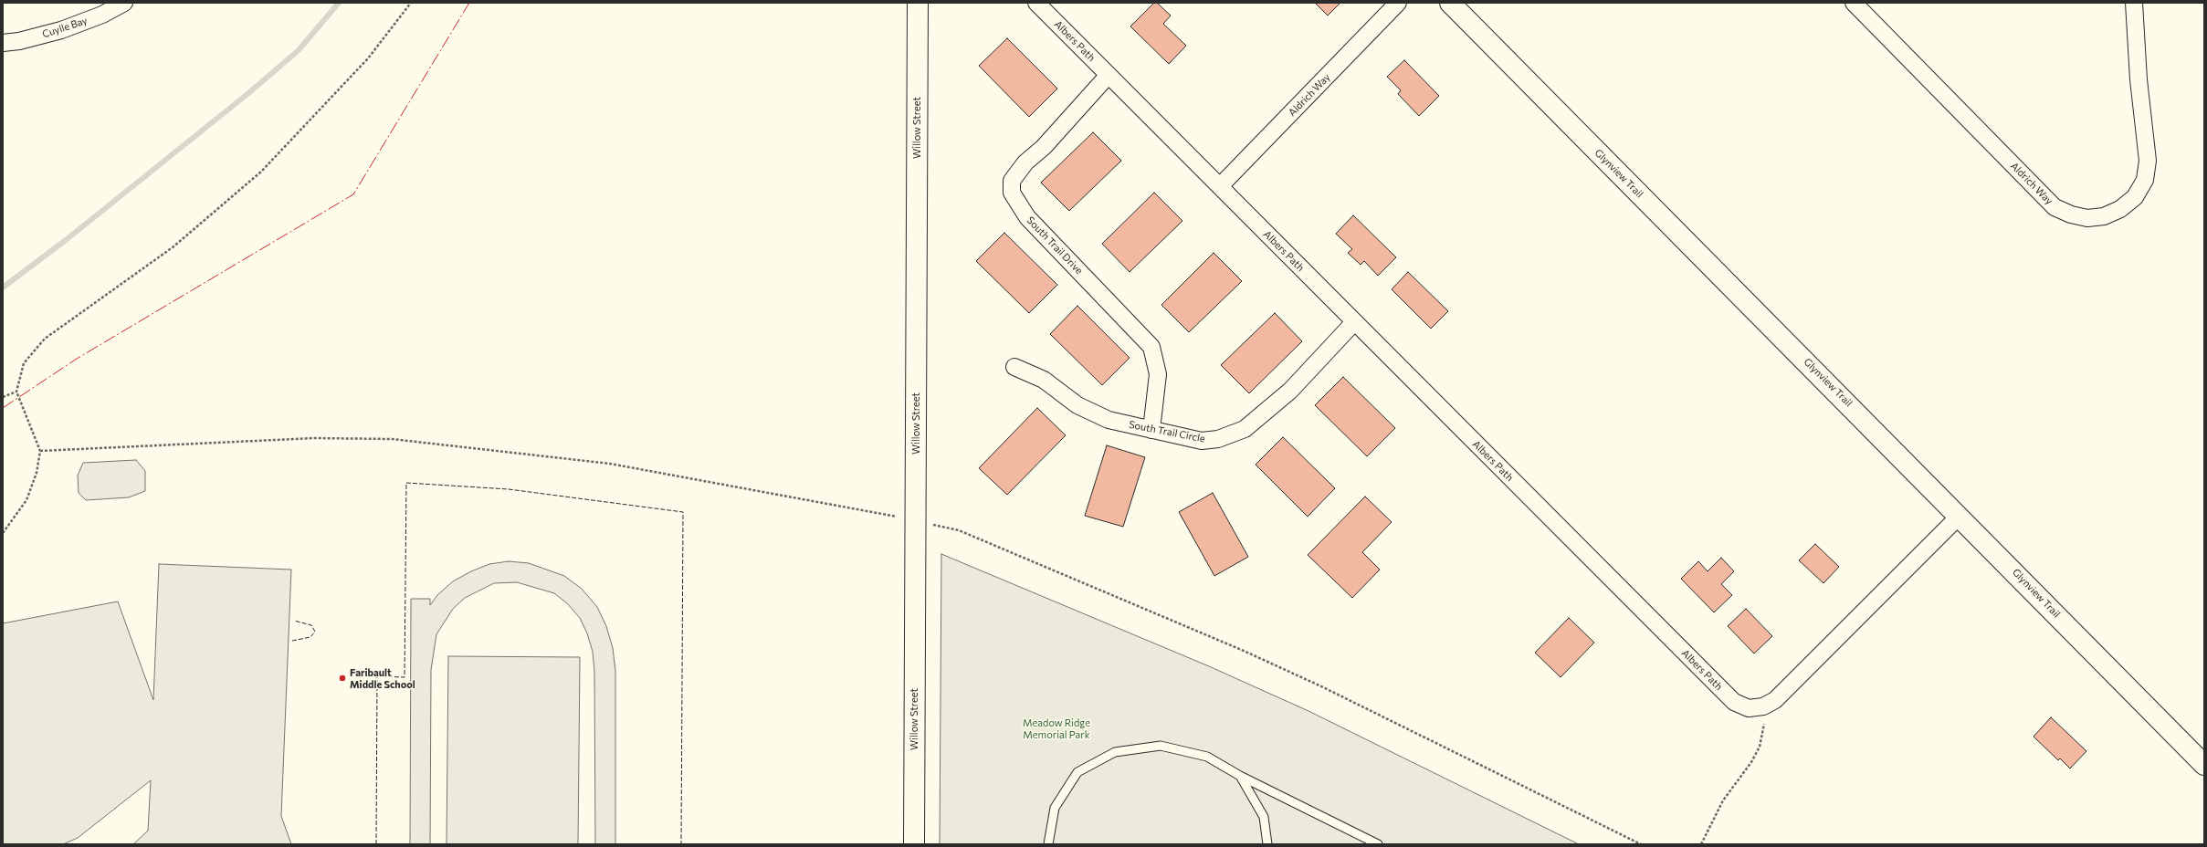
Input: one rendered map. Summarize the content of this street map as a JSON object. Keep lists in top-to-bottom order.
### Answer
{
  "streets": {
    "street": [
      "Cuylle Bay",
      "Albers Path",
      "Aldrich Way",
      "Willow Street",
      "Glynview Trail",
      "South Trail Drive",
      "South Trail Circle"
    ]
  },
  "crossings": [
    ["Albers Path", "Aldrich Way"],
    ["Albers Path", "South Trail Drive"],
    ["Albers Path", "South Trail Circle"],
    ["South Trail Drive", "South Trail Circle"]
  ],
  "parks": ["Meadow Ridge Memorial Park"],
  "places": ["Faribault Middle School"]
}
